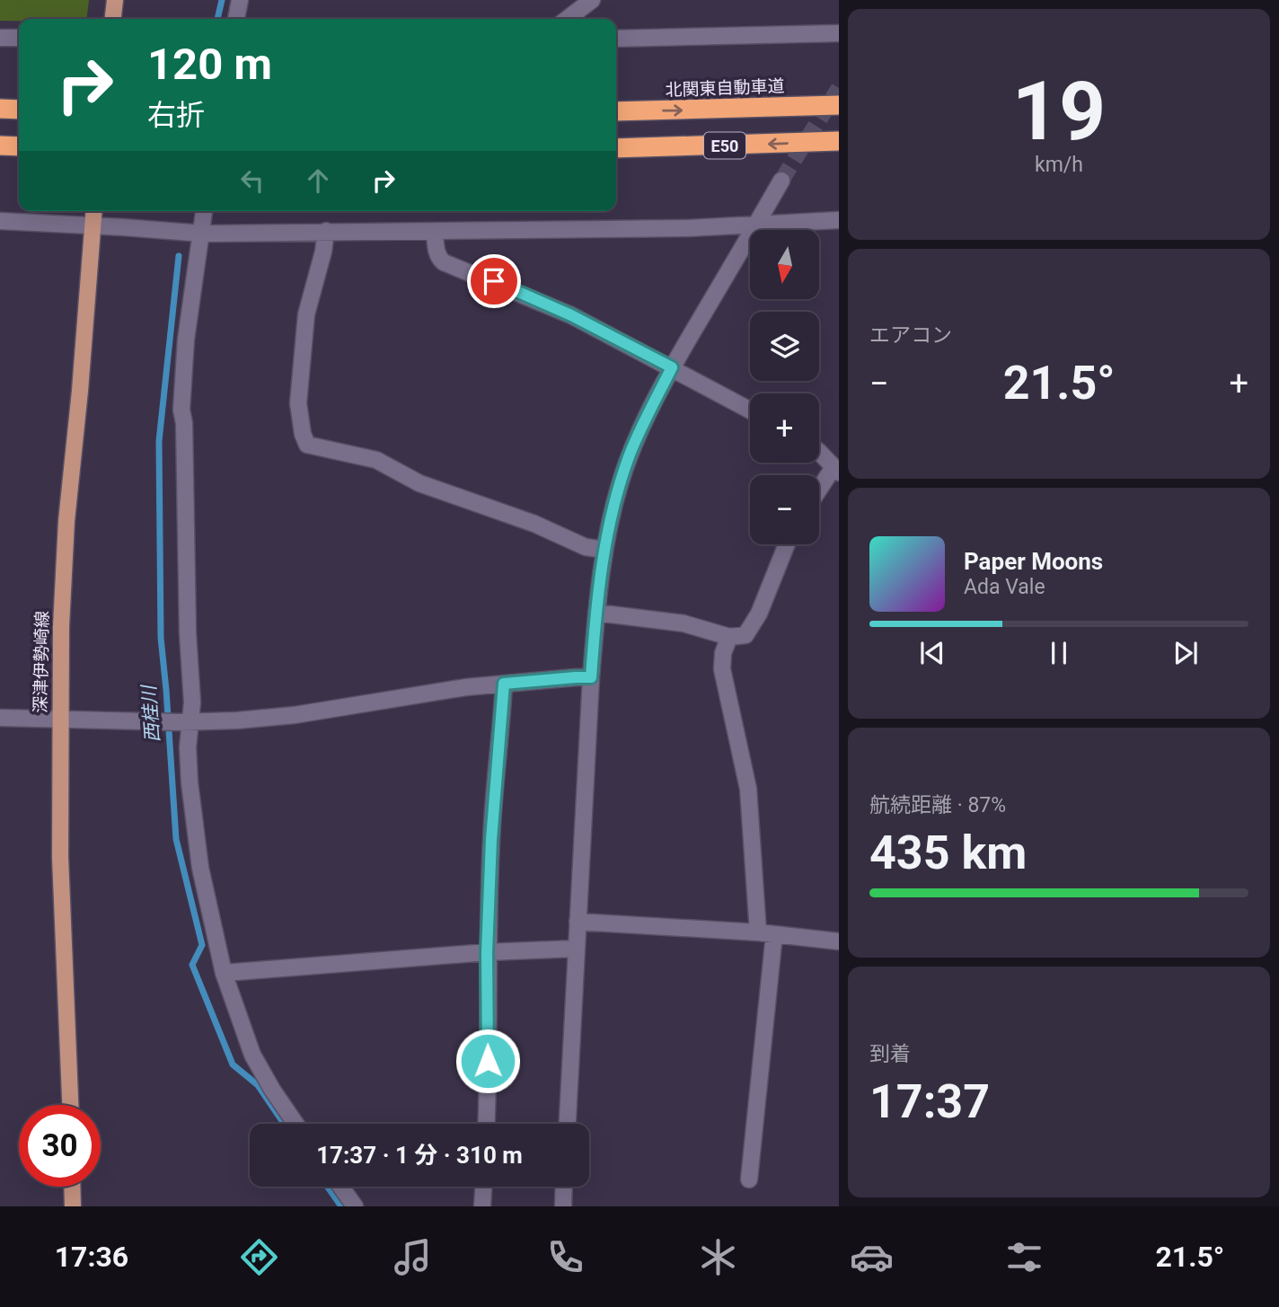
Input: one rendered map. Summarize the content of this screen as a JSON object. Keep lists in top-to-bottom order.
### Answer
{
  "streets": {
    "highway": ["北関東自動車道", "E50"],
    "main road": ["深津伊勢崎線"]
  },
  "water": ["西桂川"],
  "north": "bottom",
  "page": {
    "tile": [
      ["19", "km/h"],
      "エアコン",
      ["航続距離 · 87%", "435 km"],
      ["到着", "17:37"]
    ],
    "turn": ["120 m", "右折"],
    "map_buttons": ["+", "−"],
    "heat": ["−", "21.5°", "+"],
    "song": ["Paper Moons", "Ada Vale"],
    "limit": "30",
    "trip": "17:37 · 1 分 · 310 m",
    "tabs": ["17:36", "21.5°"]
  }
}
